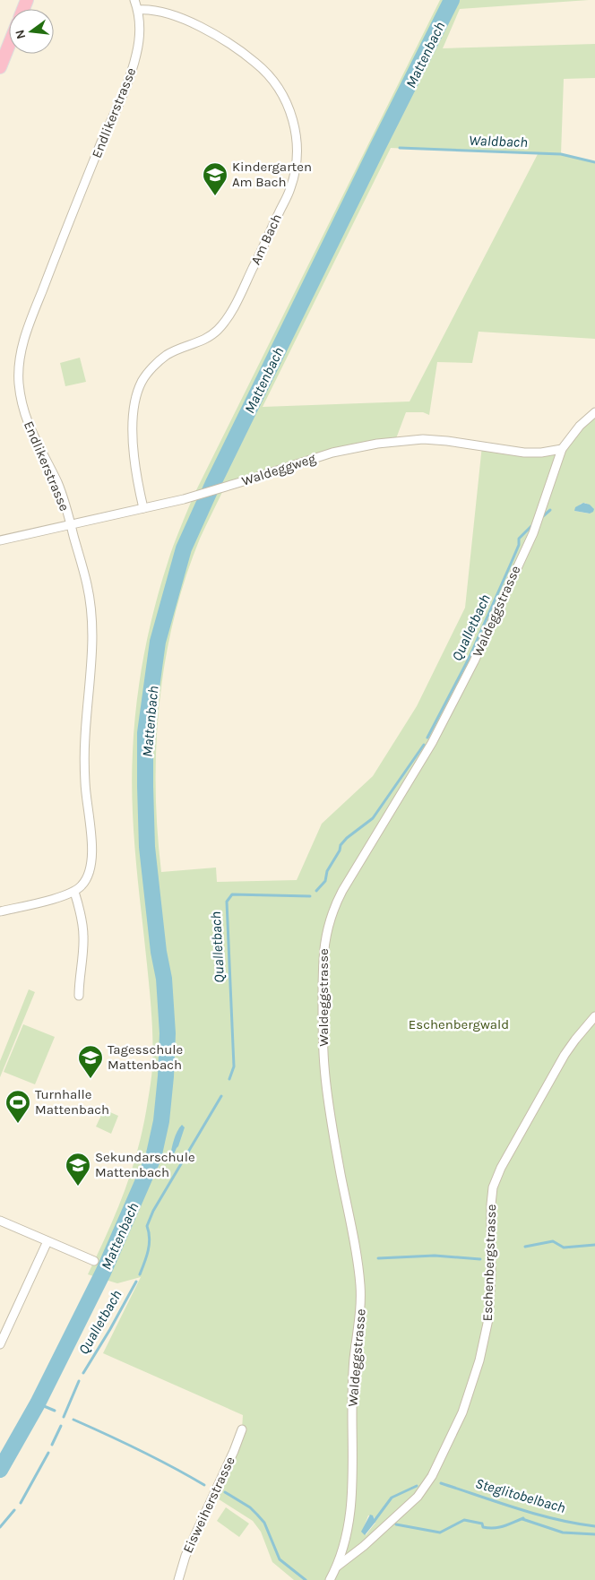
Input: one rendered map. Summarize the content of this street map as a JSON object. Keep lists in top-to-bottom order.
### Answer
{
  "streets": {
    "street": [
      "Endlikerstrasse",
      "Am Bach",
      "Waldeggweg",
      "Waldeggstrasse",
      "Eschenbergstrasse",
      "Eisweiherstrasse"
    ]
  },
  "crossings": [
    ["Endlikerstrasse", "Am Bach"],
    ["Endlikerstrasse", "Waldeggweg"],
    ["Am Bach", "Waldeggweg"],
    ["Waldeggweg", "Waldeggstrasse"],
    ["Waldeggstrasse", "Eschenbergstrasse"]
  ],
  "water": [
    "Mattenbach",
    "Waldbach",
    "Qualletbach",
    "Steglitobelbach"
  ],
  "parks": ["Eschenbergwald"],
  "places": {
    "school or university": ["Kindergarten Am Bach", "Tagesschule Mattenbach", "Sekundarschule Mattenbach"],
    "sports": ["Turnhalle Mattenbach"]
  },
  "north": "left"
}
